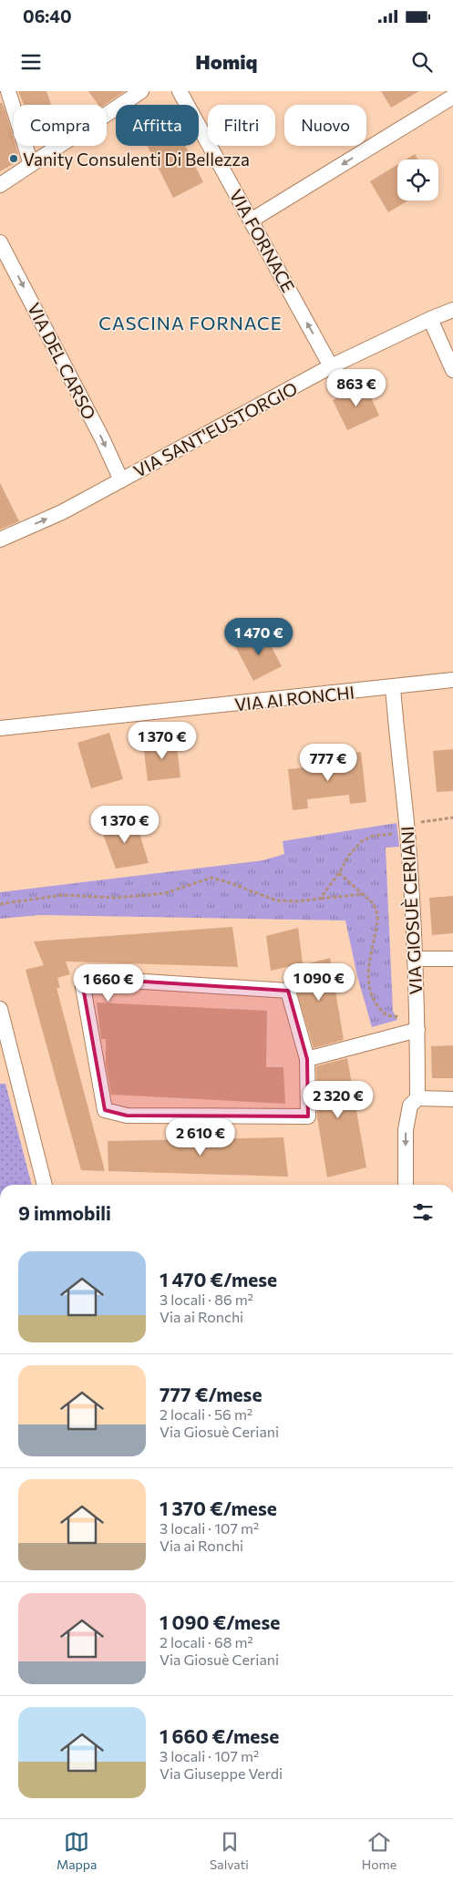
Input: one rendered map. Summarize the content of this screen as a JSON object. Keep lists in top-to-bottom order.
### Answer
{
  "streets": {
    "street": [
      "VIA FORNACE",
      "VIA DEL CARSO",
      "VIA SANT'EUSTORGIO",
      "VIA AI RONCHI",
      "VIA GIOSUÈ CERIANI"
    ]
  },
  "crossings": [
    ["VIA FORNACE", "VIA SANT'EUSTORGIO"],
    ["VIA DEL CARSO", "VIA SANT'EUSTORGIO"],
    ["VIA AI RONCHI", "VIA GIOSUÈ CERIANI"]
  ],
  "one_way": ["VIA FORNACE", "VIA DEL CARSO"],
  "districts": ["CASCINA FORNACE"],
  "places": ["Vanity Consulenti Di Bellezza"],
  "page": {
    "status": "06:40",
    "header": "Homiq",
    "chip": [
      "Compra",
      "Affitta",
      "Filtri",
      "Nuovo"
    ],
    "price": [
      "863 €",
      "1 470 €",
      "1 370 €",
      "777 €",
      "1 370 €",
      "1 090 €",
      "1 660 €",
      "2 320 €",
      "2 610 €"
    ],
    "heading": "9 immobili",
    "list": [
      {
        "name": "1 470 €/mese",
        "note": "3 locali · 86 m² · Via ai Ronchi"
      },
      {
        "name": "777 €/mese",
        "note": "2 locali · 56 m² · Via Giosuè Ceriani"
      },
      {
        "name": "1 370 €/mese",
        "note": "3 locali · 107 m² · Via ai Ronchi"
      },
      {
        "name": "1 090 €/mese",
        "note": "2 locali · 68 m² · Via Giosuè Ceriani"
      },
      {
        "name": "1 660 €/mese",
        "note": "3 locali · 107 m² · Via Giuseppe Verdi"
      }
    ],
    "tabs": ["Mappa", "Salvati", "Home"]
  }
}
